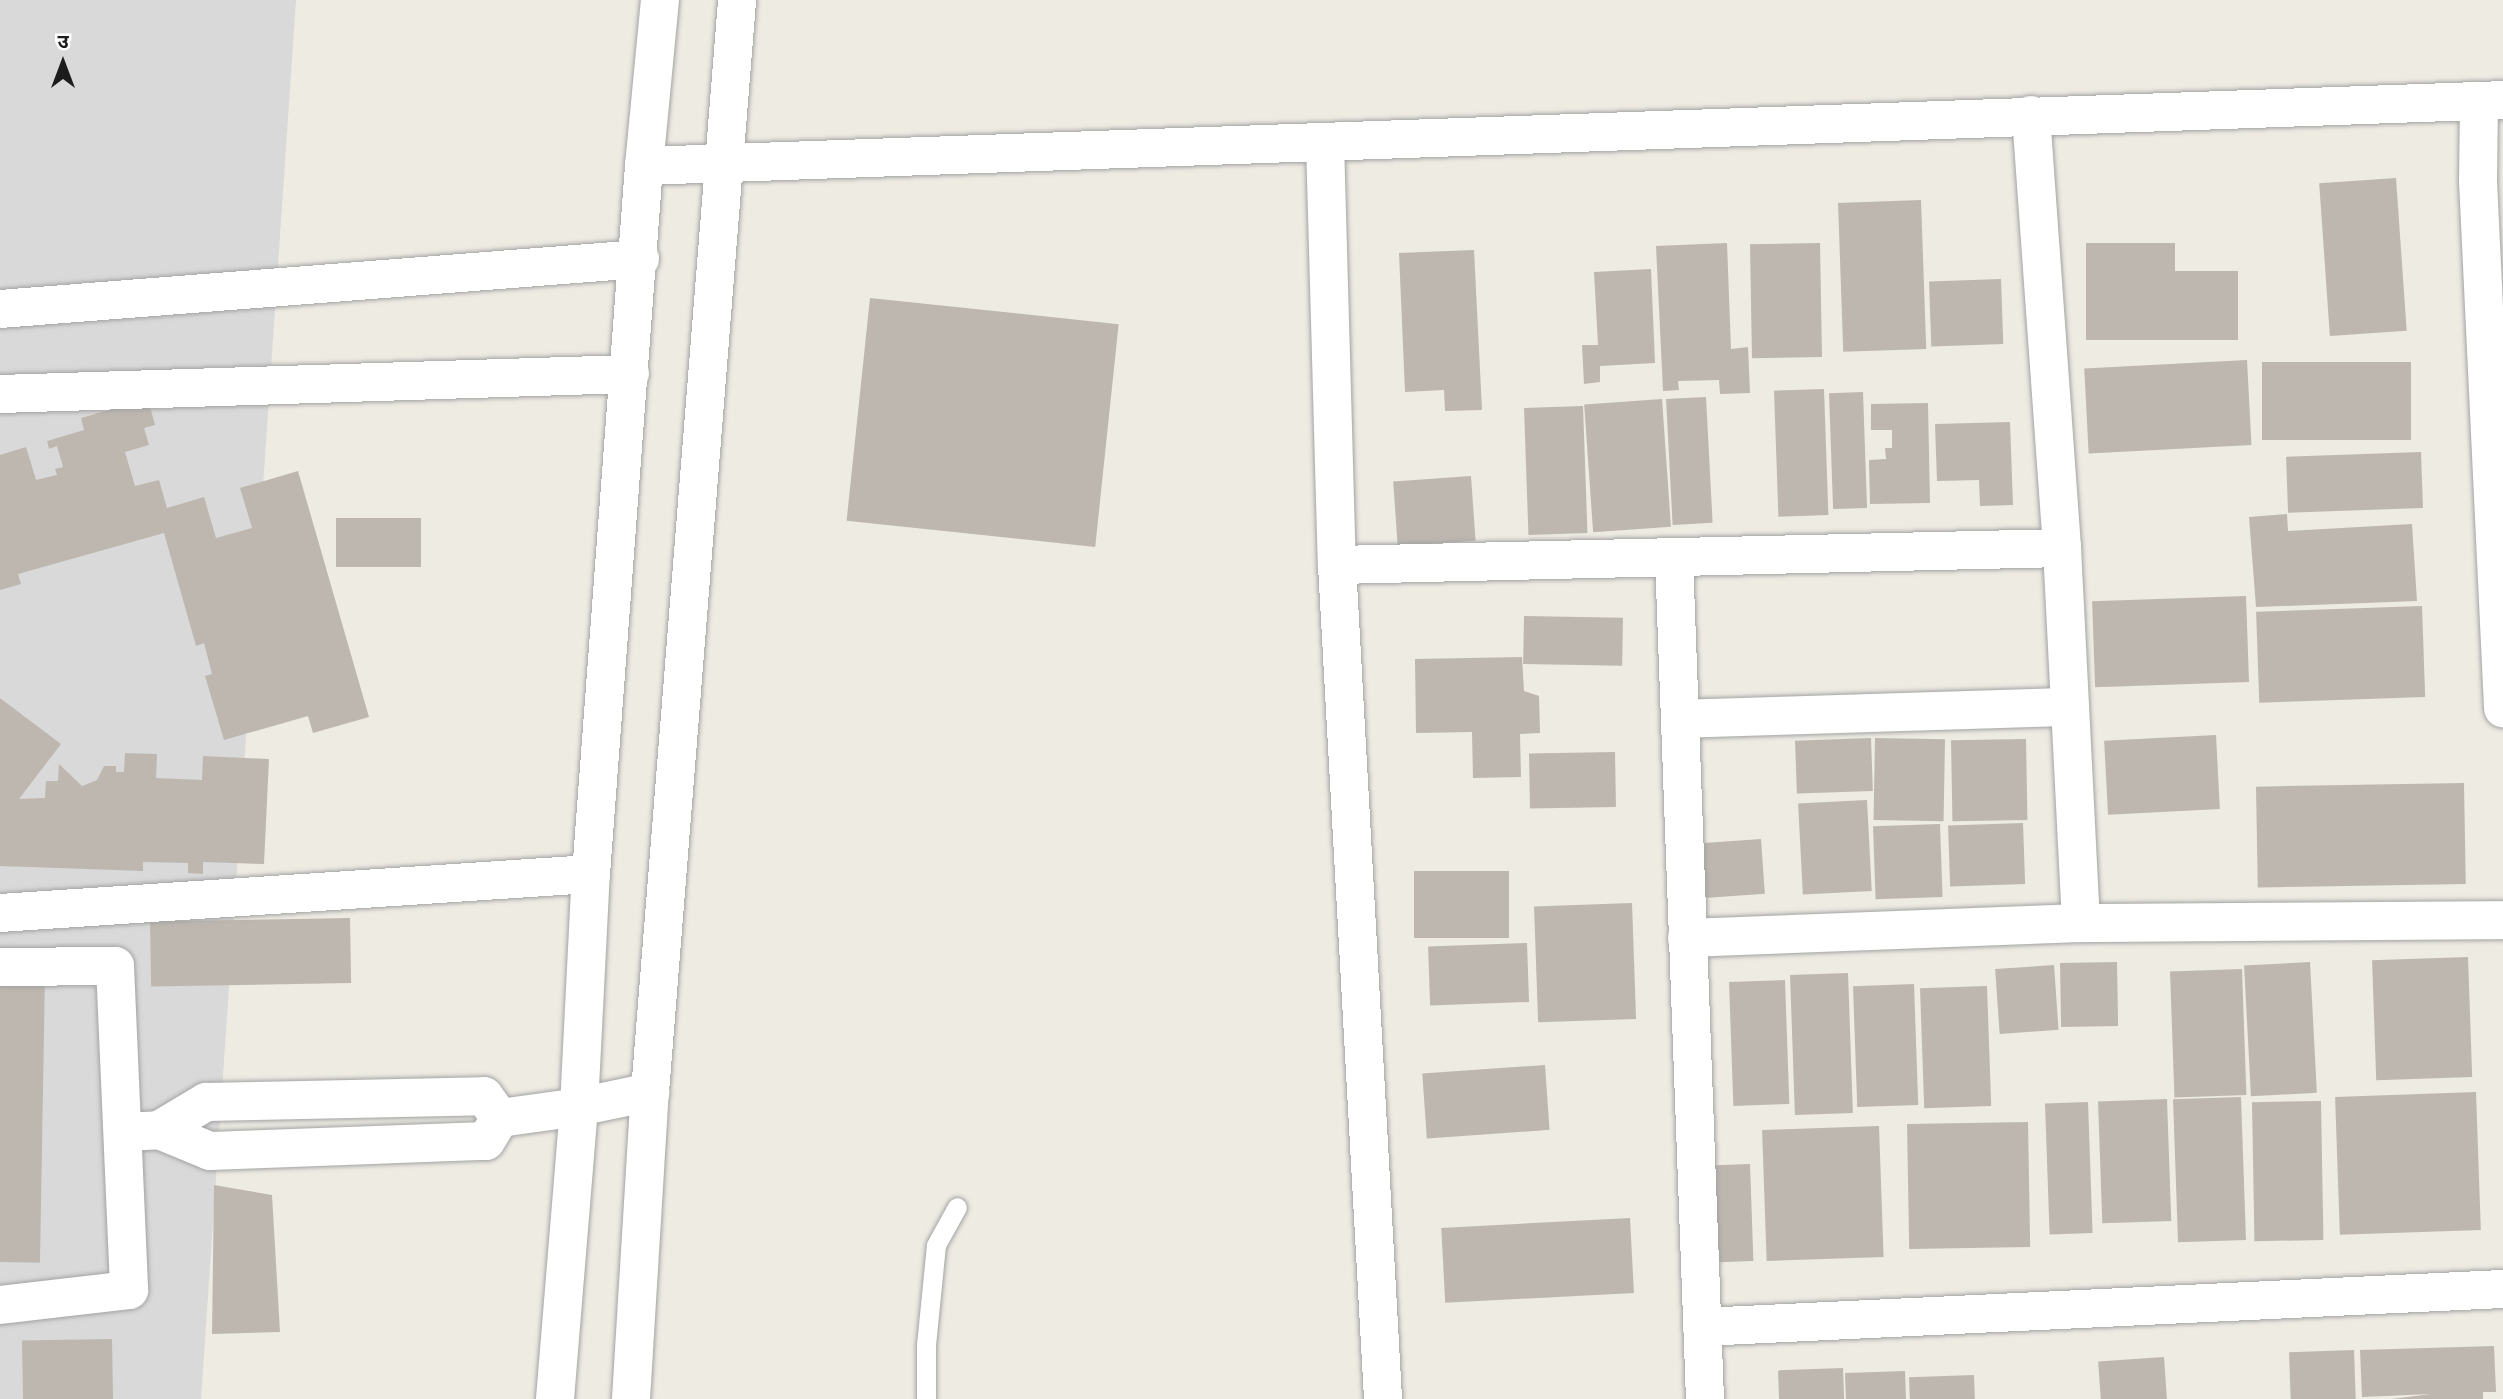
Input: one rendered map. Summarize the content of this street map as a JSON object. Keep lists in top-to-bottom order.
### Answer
{
  "north": "top"
}
